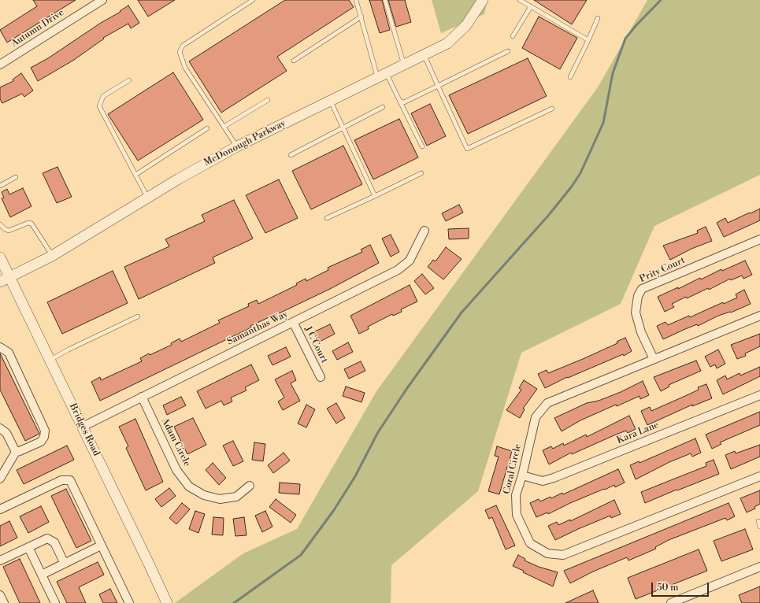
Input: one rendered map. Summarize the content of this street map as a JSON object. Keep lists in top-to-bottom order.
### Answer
{
  "streets": {
    "street": [
      "Autumn Drive",
      "McDonough Parkway",
      "Prity Court",
      "Samanthas Way",
      "J C Court",
      "Bridges Road",
      "Kara Lane",
      "Adam Circle",
      "Coral Circle"
    ]
  },
  "crossings": [
    ["McDonough Parkway", "Bridges Road"],
    ["Prity Court", "Coral Circle"],
    ["Samanthas Way", "J C Court"],
    ["Samanthas Way", "Bridges Road"],
    ["Samanthas Way", "Adam Circle"],
    ["Kara Lane", "Coral Circle"]
  ],
  "scale_bar": "50 m"
}
